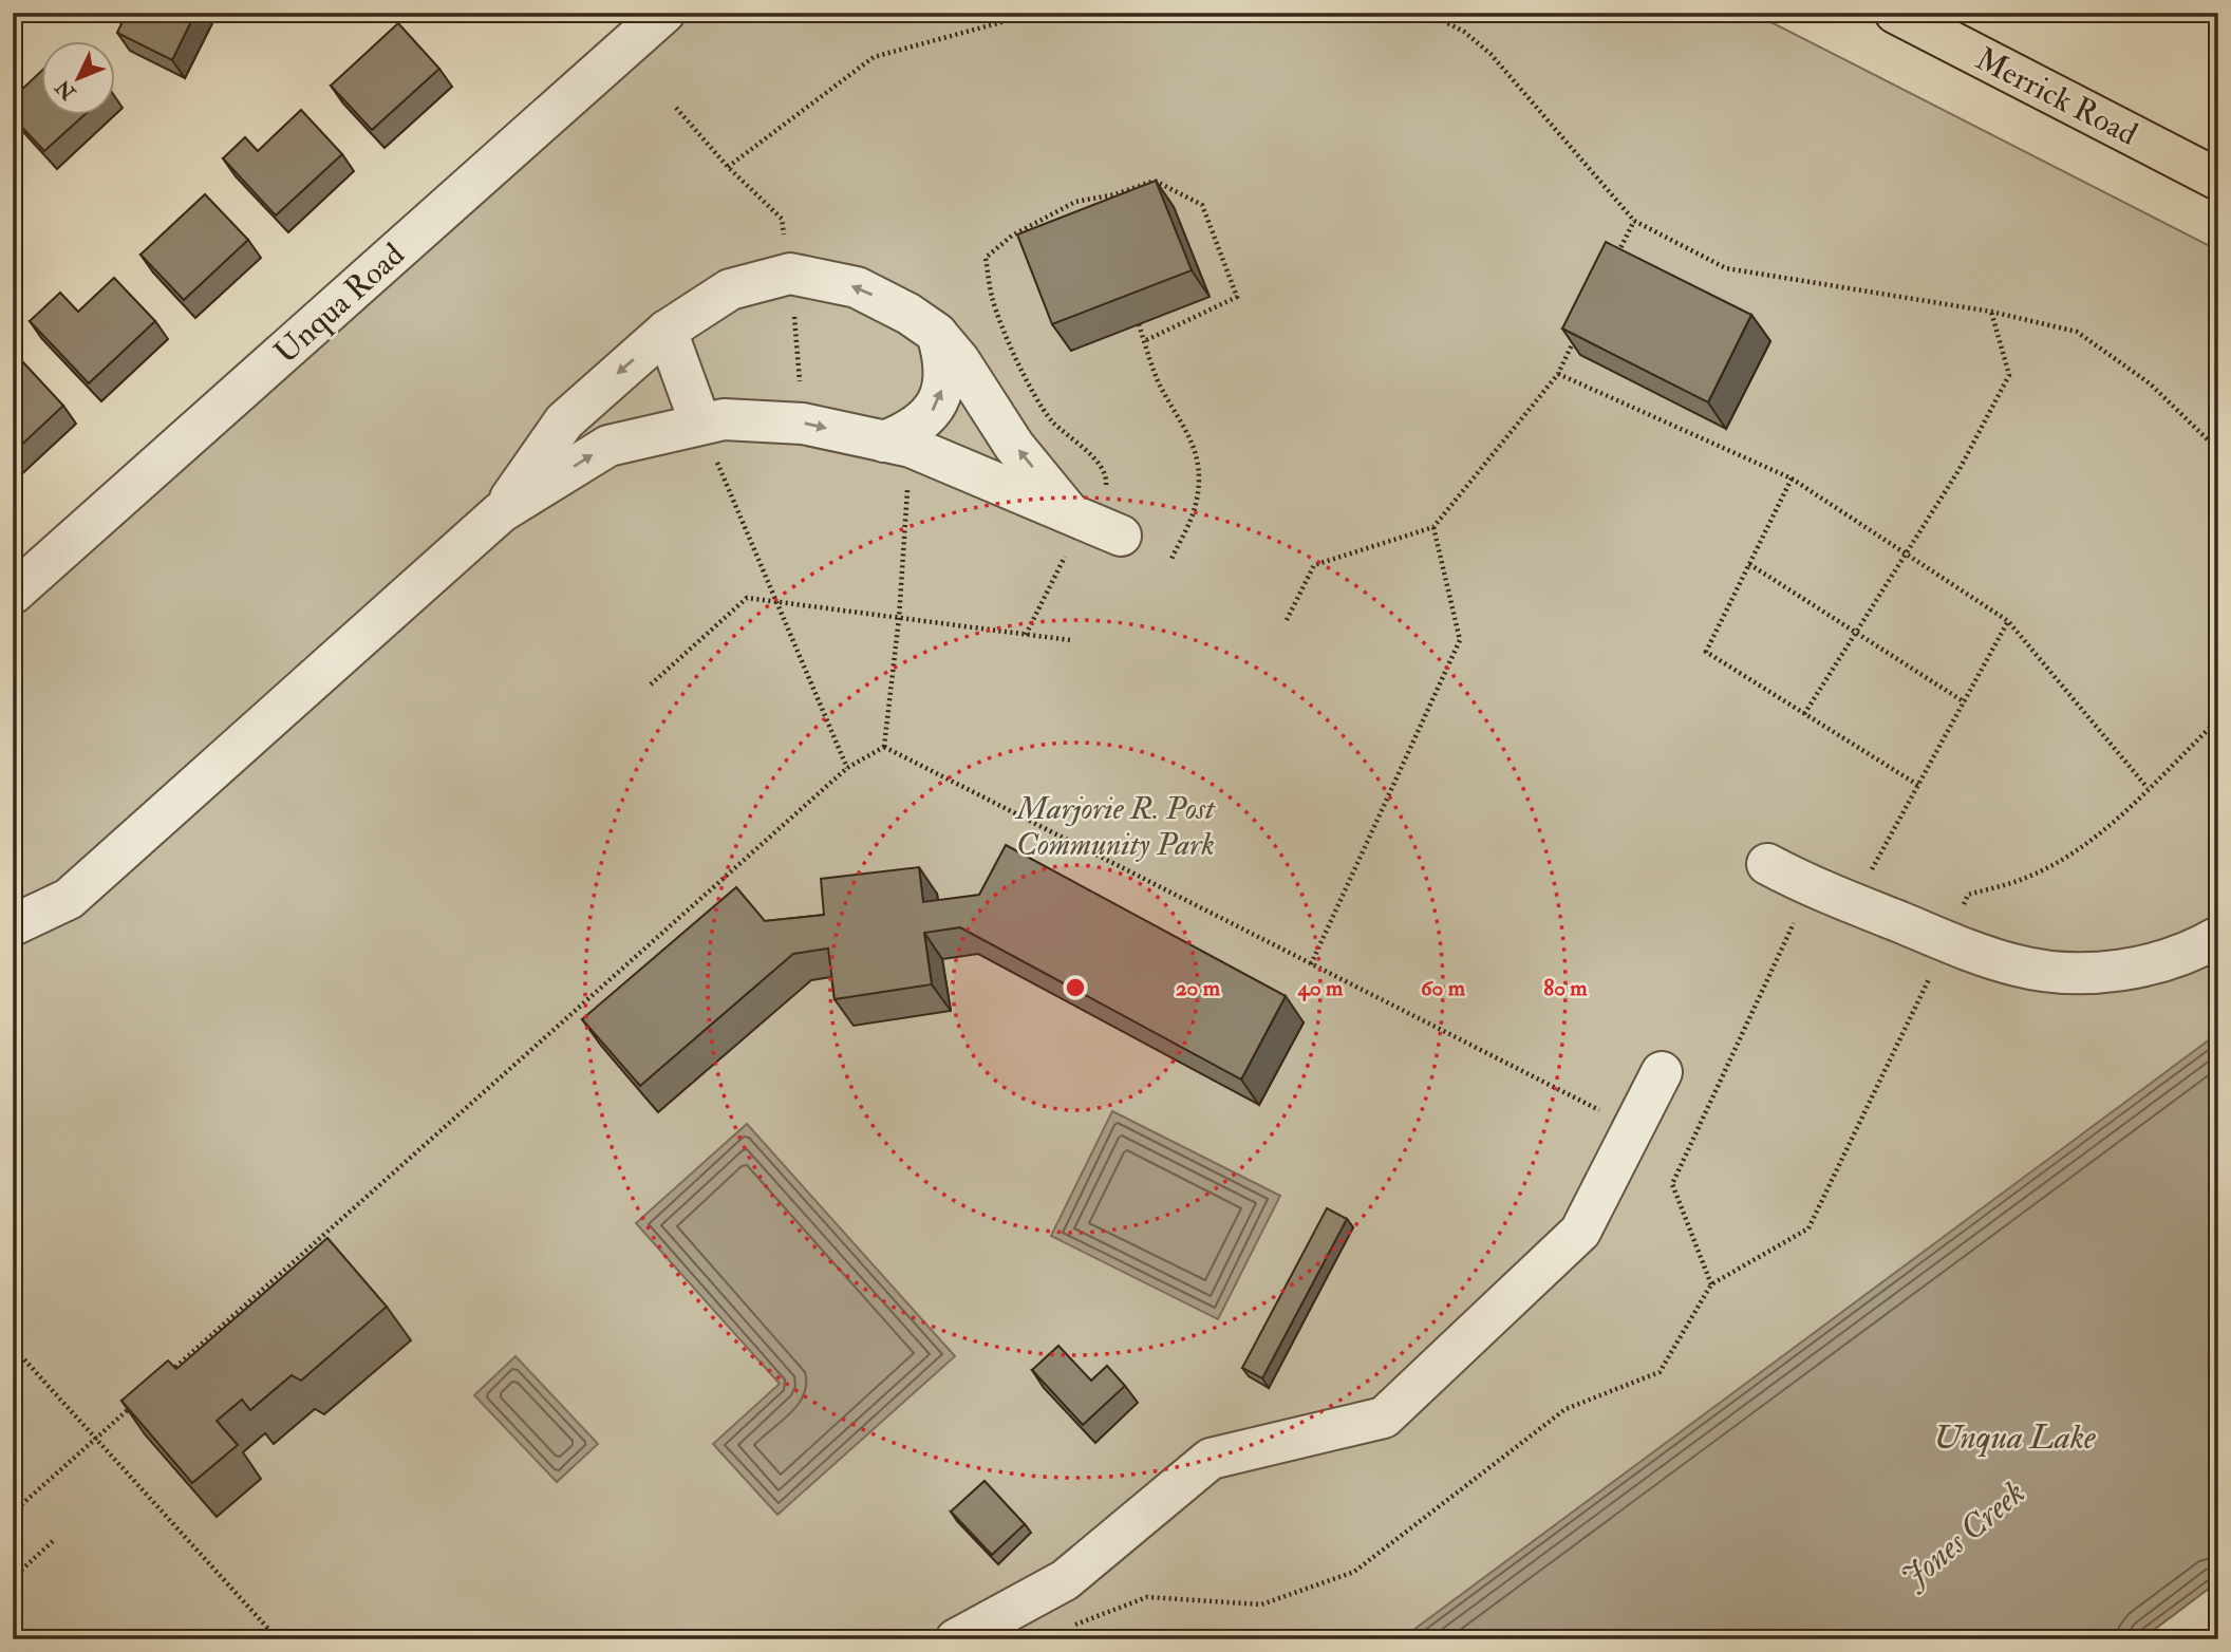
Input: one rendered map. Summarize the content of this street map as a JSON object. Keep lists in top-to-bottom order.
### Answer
{
  "streets": {
    "main road": ["Merrick Road"],
    "street": ["Unqua Road"]
  },
  "water": ["Unqua Lake", "Jones Creek"],
  "parks": ["Marjorie R. Post Community Park"],
  "north": "bottom left",
  "rings": [
    "20 m",
    "40 m",
    "60 m",
    "80 m"
  ]
}
